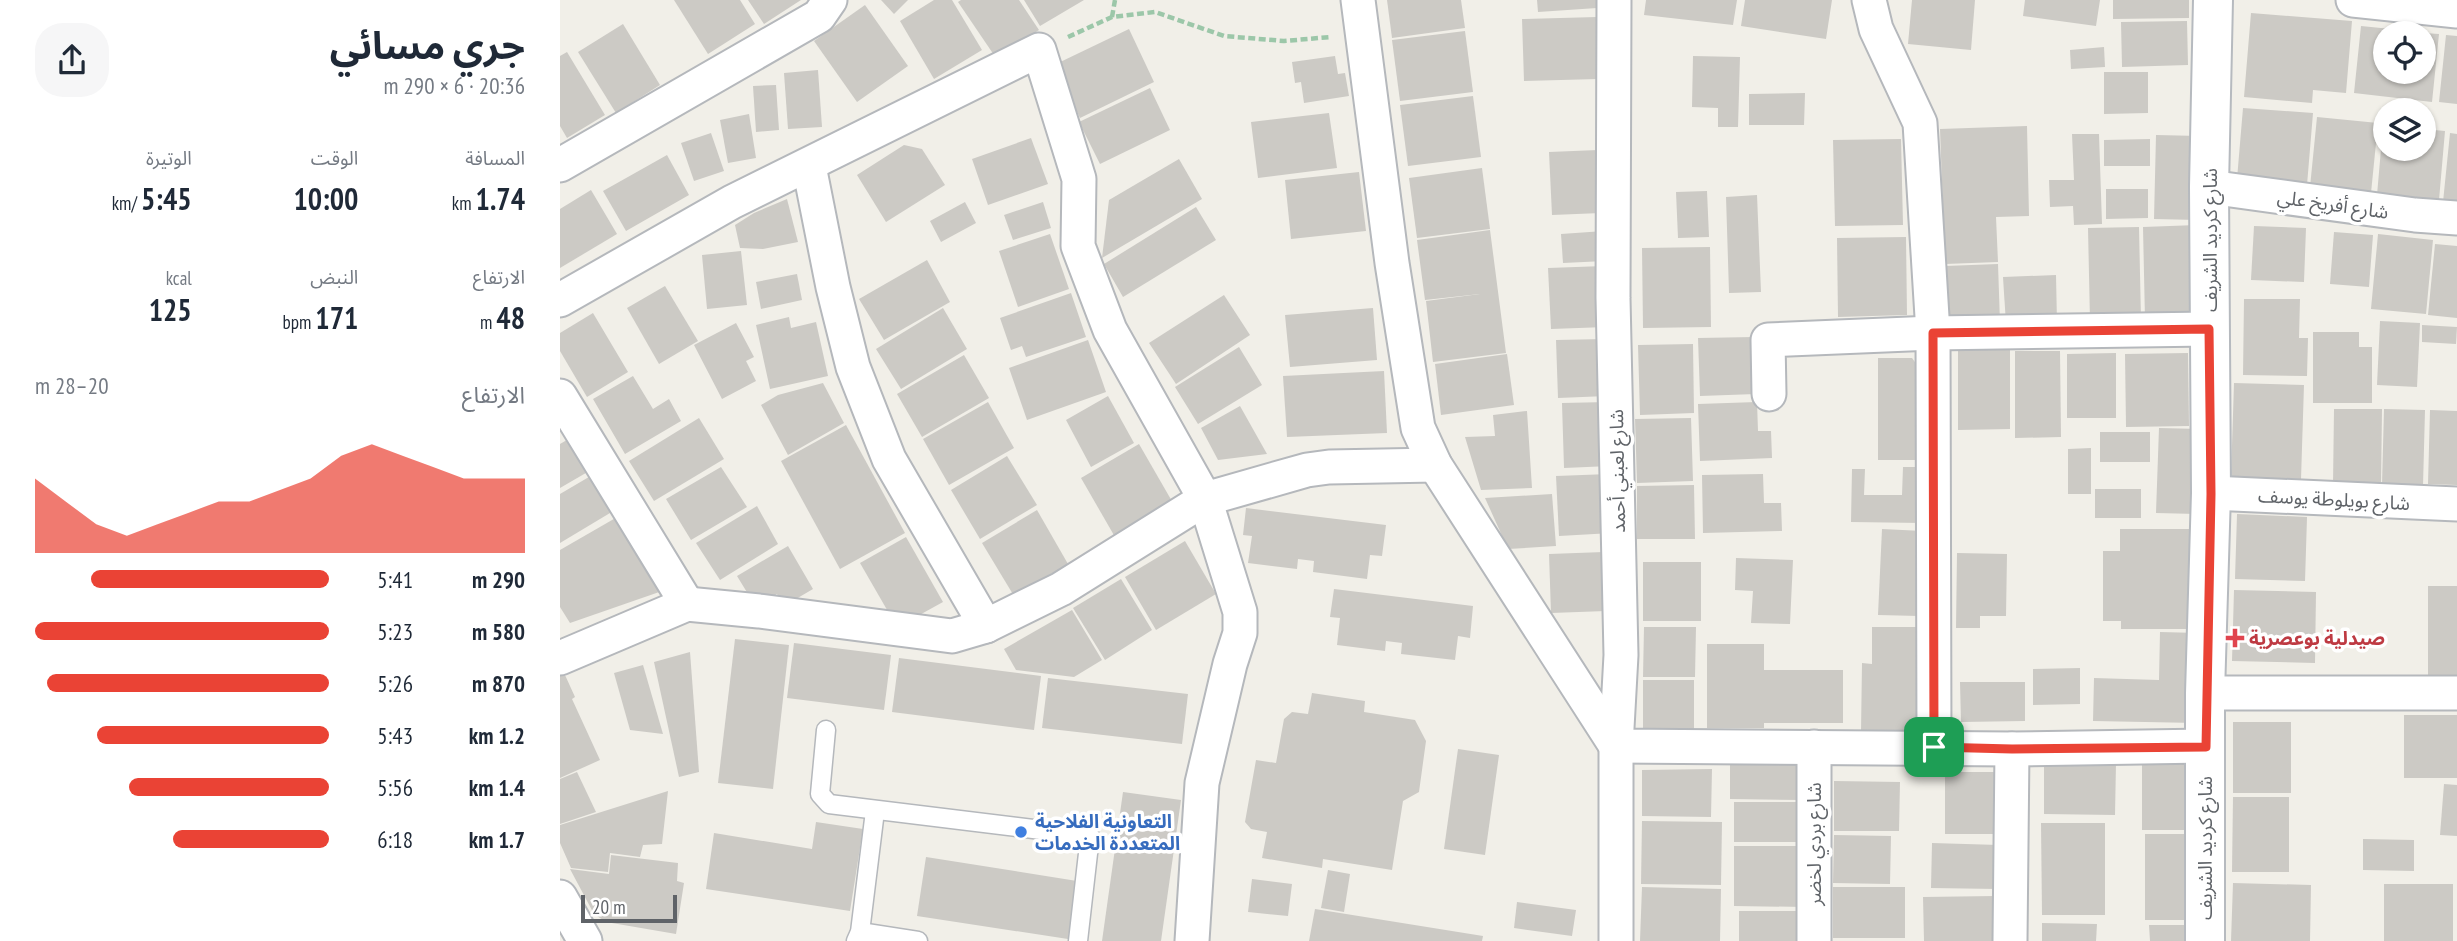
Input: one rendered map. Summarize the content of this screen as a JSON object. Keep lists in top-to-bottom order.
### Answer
{
  "streets": {
    "street": [
      "شارع أفريخ علي",
      "شارع كرديد الشريف",
      "شارع لعبني أحمد",
      "شارع بويلوطة يوسف",
      "شارع بردي لخضر"
    ]
  },
  "crossings": [
    ["شارع أفريخ علي", "شارع كرديد الشريف"],
    ["شارع كرديد الشريف", "شارع بويلوطة يوسف"]
  ],
  "places": {
    "health": ["صيدلية بوعصرية"],
    "other": ["التعاونية الفلاحية المتعددة الخدمات"]
  },
  "scale_bar": "20 m",
  "page": {
    "heading": ["جري مسائي", "20:36 · 6 × 290 m"],
    "stats": [
      ["المسافة", "1.74 km"],
      ["الوقت", "10:00"],
      ["الوتيرة", "5:45 /km"],
      ["الارتفاع", "48 m"],
      ["النبض", "171 bpm"],
      ["kcal", "125"]
    ],
    "chart": ["الارتفاع", "20–28 m"],
    "list": [
      {
        "name": "290 m",
        "note": "5:41"
      },
      {
        "name": "580 m",
        "note": "5:23"
      },
      {
        "name": "870 m",
        "note": "5:26"
      },
      {
        "name": "1.2 km",
        "note": "5:43"
      },
      {
        "name": "1.4 km",
        "note": "5:56"
      },
      {
        "name": "1.7 km",
        "note": "6:18"
      }
    ],
    "scale": "20 m"
  }
}
